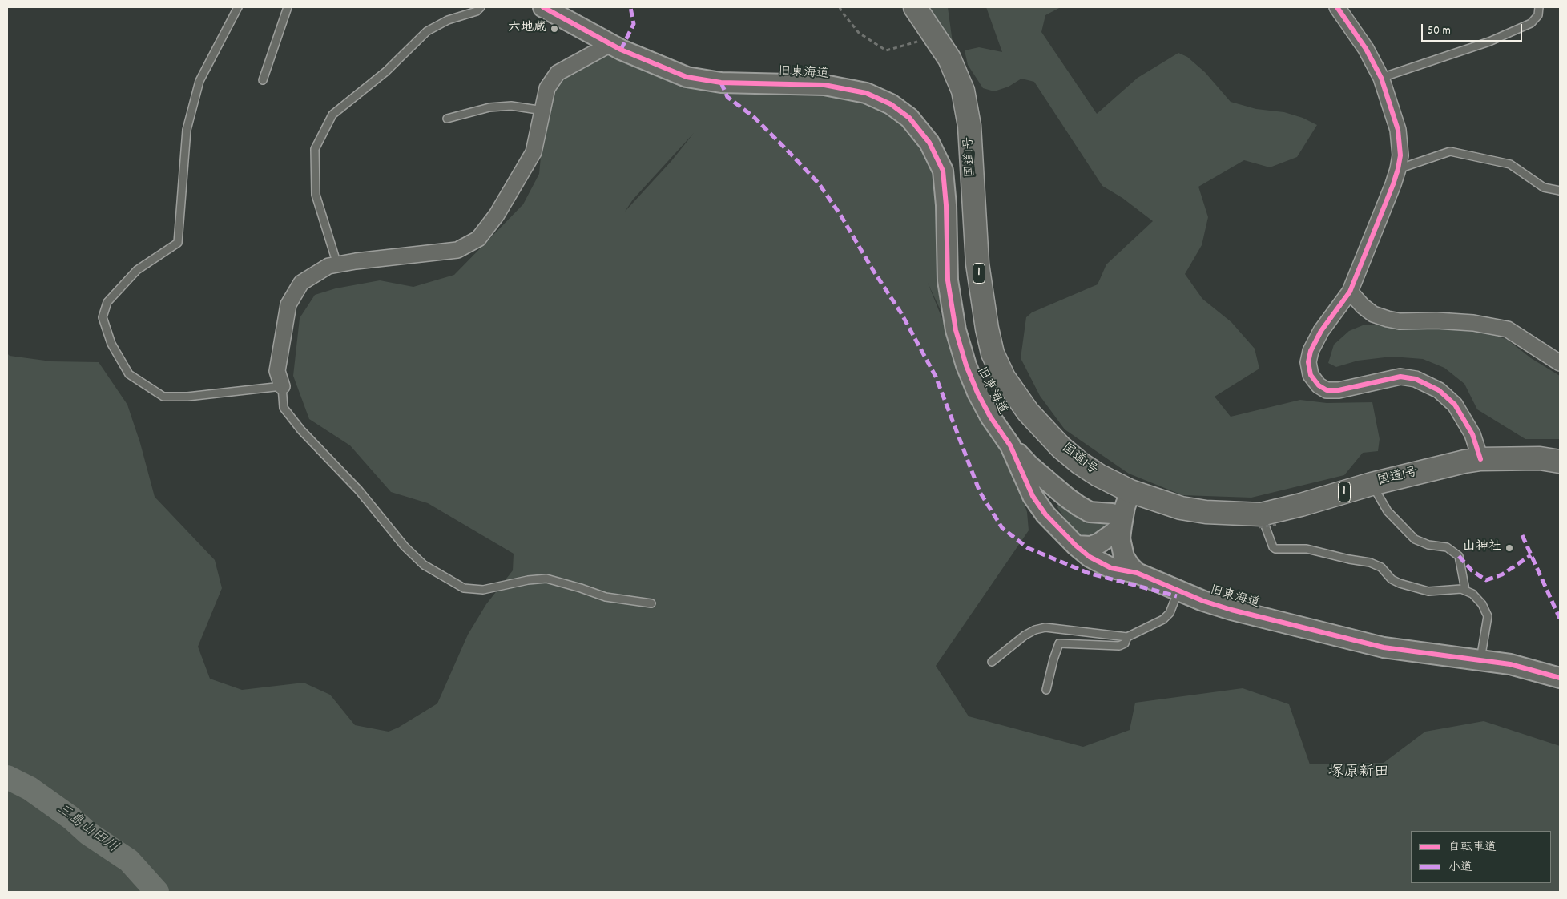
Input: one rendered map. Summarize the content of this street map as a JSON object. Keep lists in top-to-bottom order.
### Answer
{
  "streets": {
    "highway": ["国道1号", "1"],
    "street": ["旧東海道"]
  },
  "districts": ["塚原新田"],
  "water": ["三島山田川"],
  "places": ["六地蔵", "山神社"],
  "legend": ["自転車道", "小道"],
  "scale_bar": "50 m"
}
